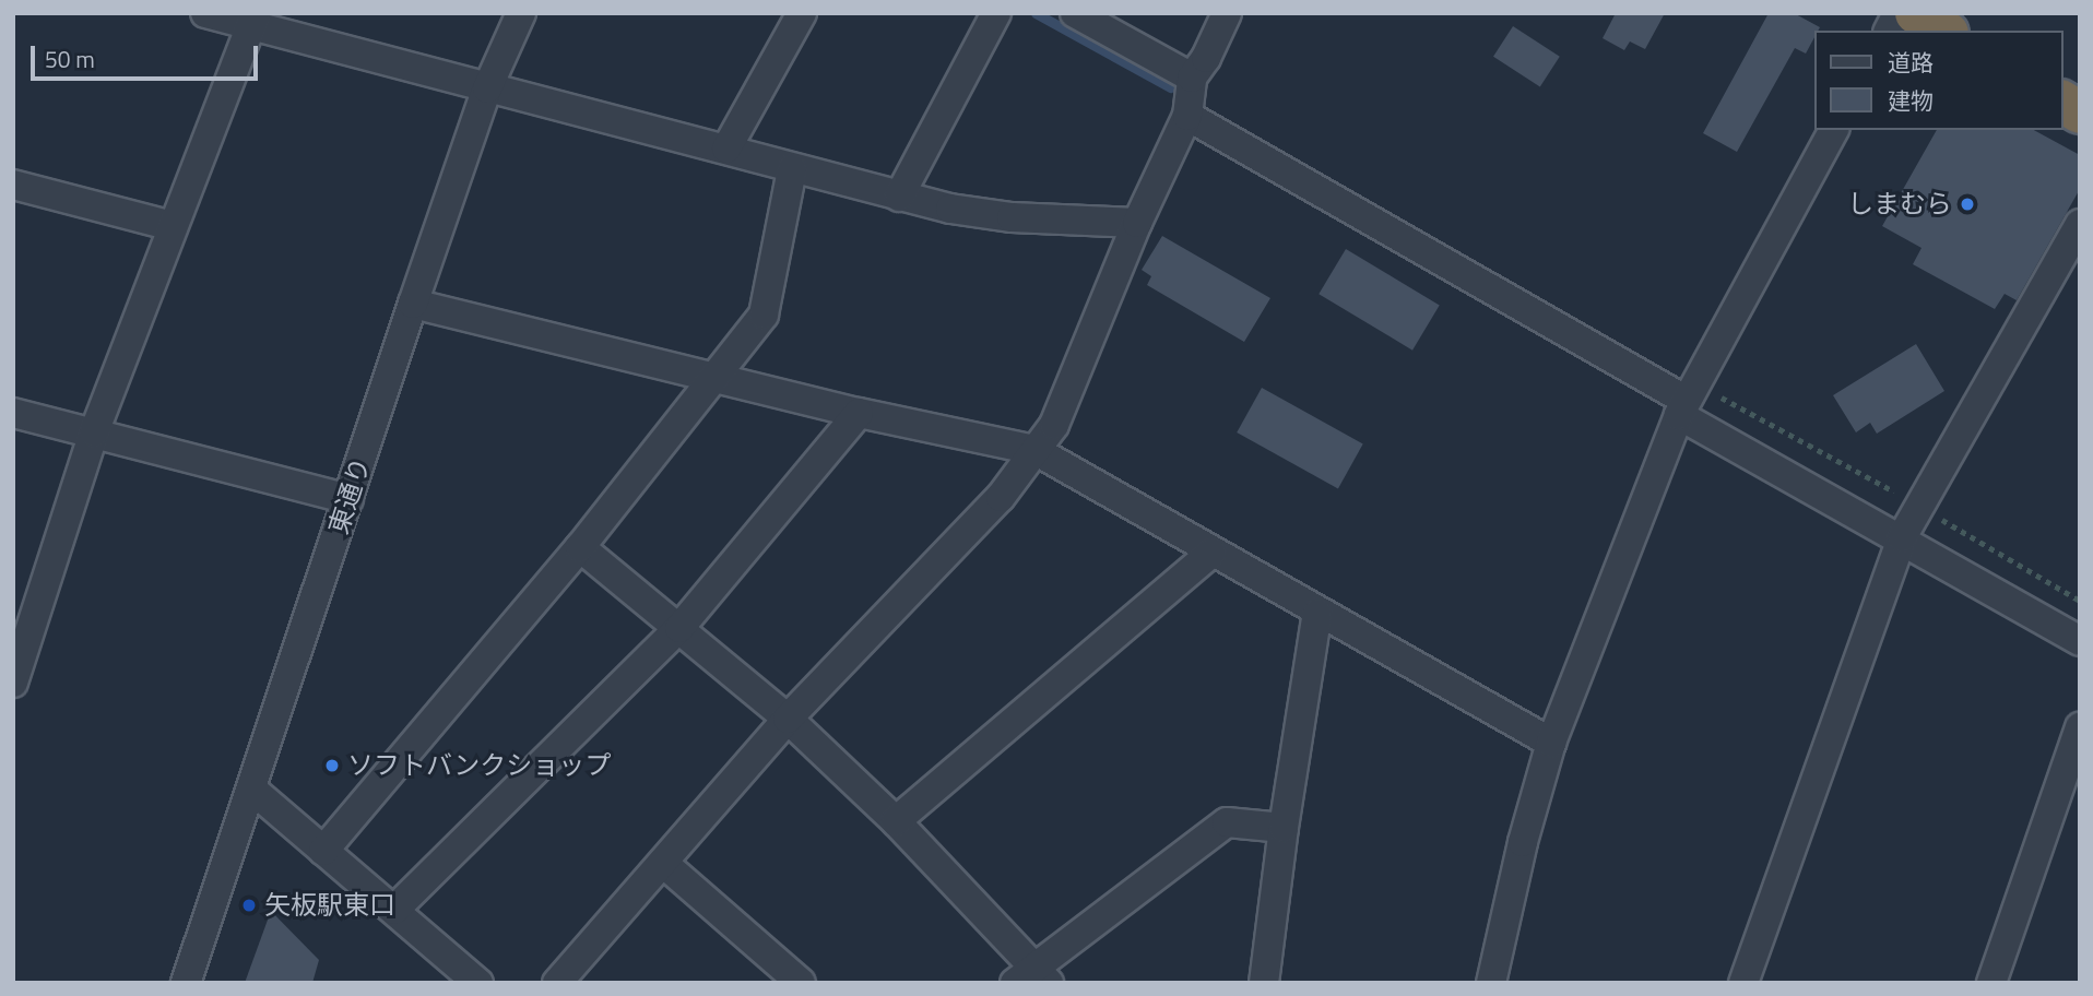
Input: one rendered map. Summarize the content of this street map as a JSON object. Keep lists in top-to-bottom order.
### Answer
{
  "streets": {
    "street": ["東通り"]
  },
  "places": ["しまむら", "ソフトバンクショップ", "矢板駅東口"],
  "legend": ["道路", "建物"],
  "scale_bar": "50 m"
}
